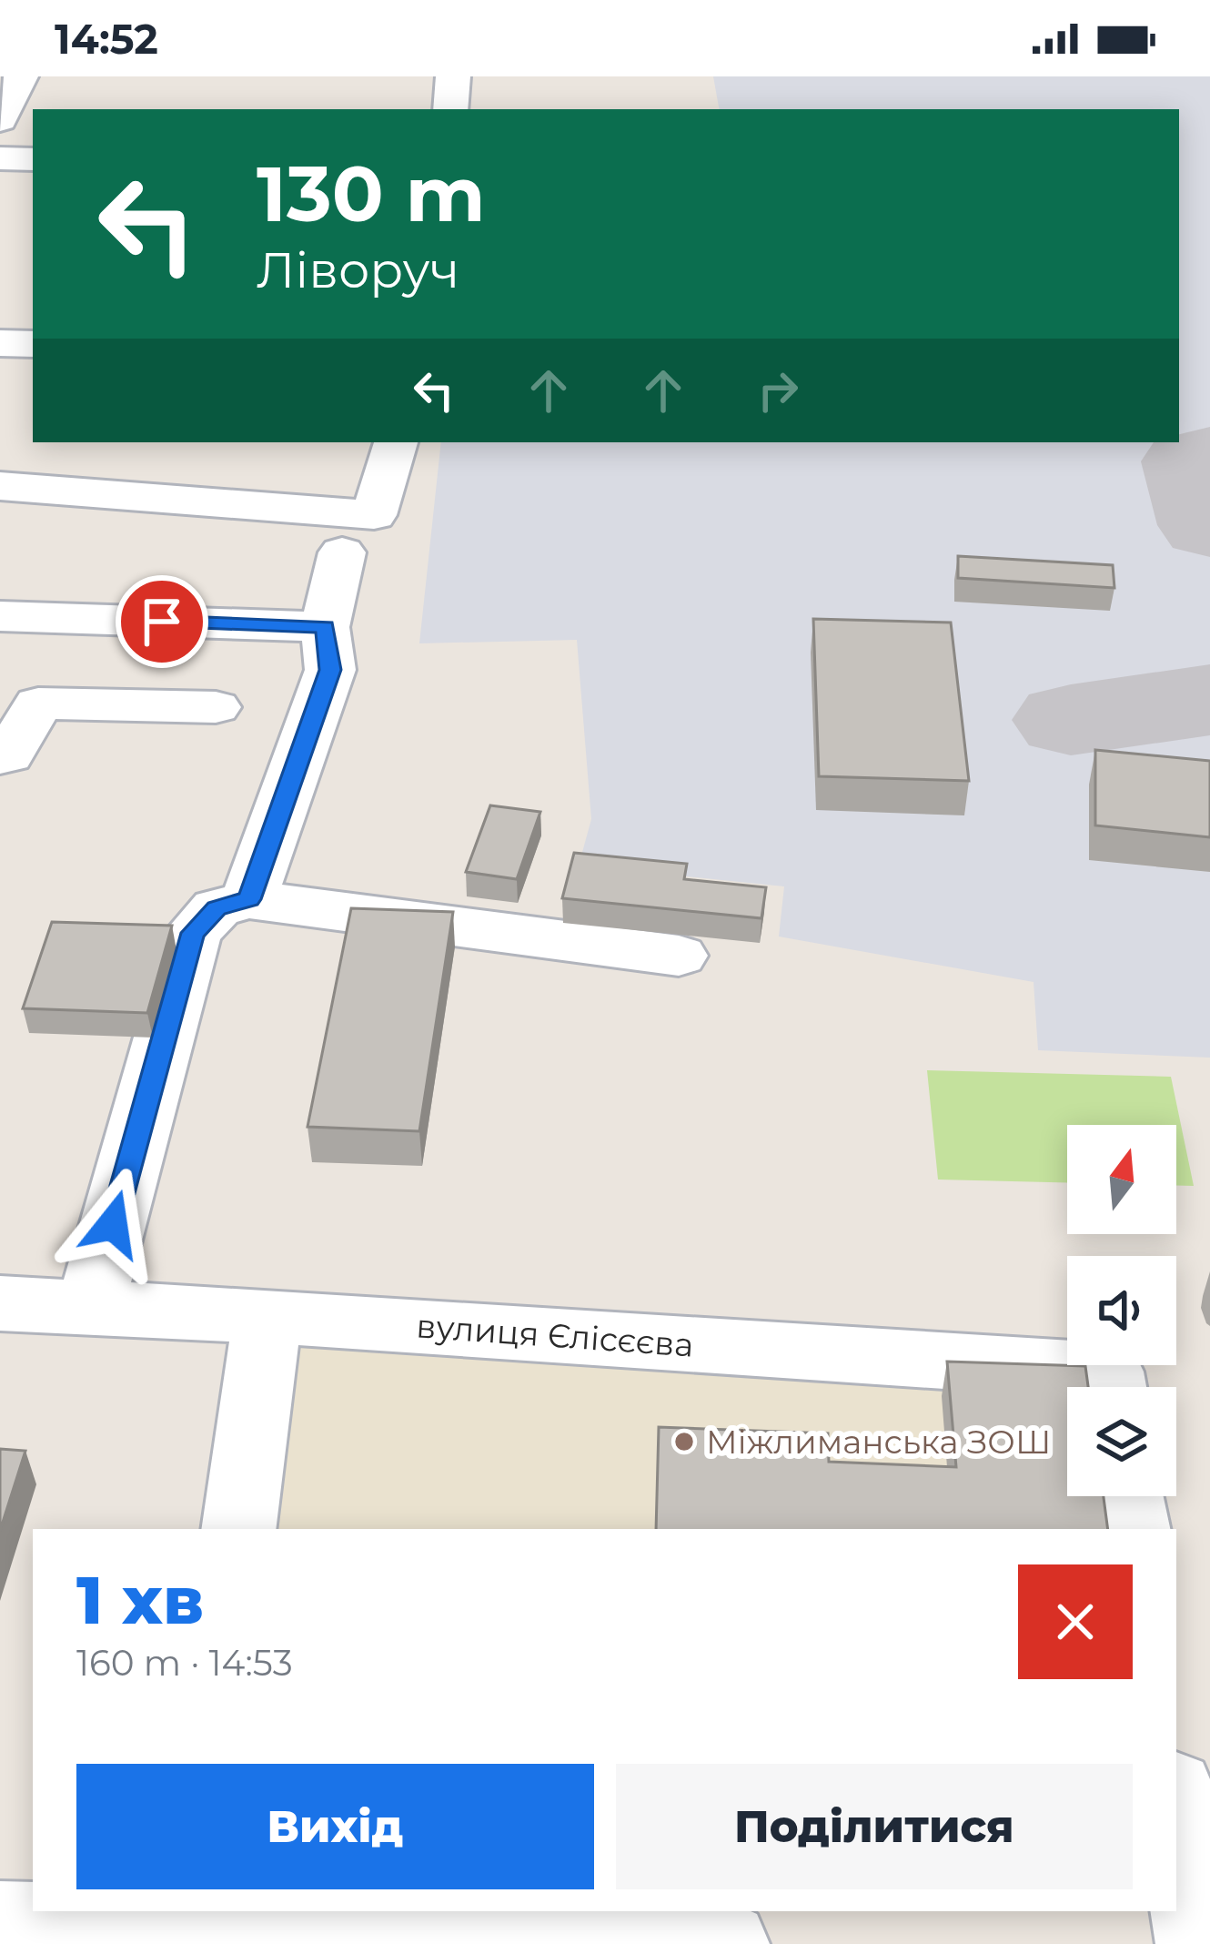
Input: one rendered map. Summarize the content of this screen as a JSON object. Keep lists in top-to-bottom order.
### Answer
{
  "streets": {
    "street": ["вулиця Єлісєєва"]
  },
  "places": ["Міжлиманська ЗОШ"],
  "north": "top",
  "page": {
    "status": "14:52",
    "turn": ["130 m", "Ліворуч"],
    "heading": ["1 хв", "160 m · 14:53"],
    "buttons": ["Вихід", "Поділитися"]
  }
}
